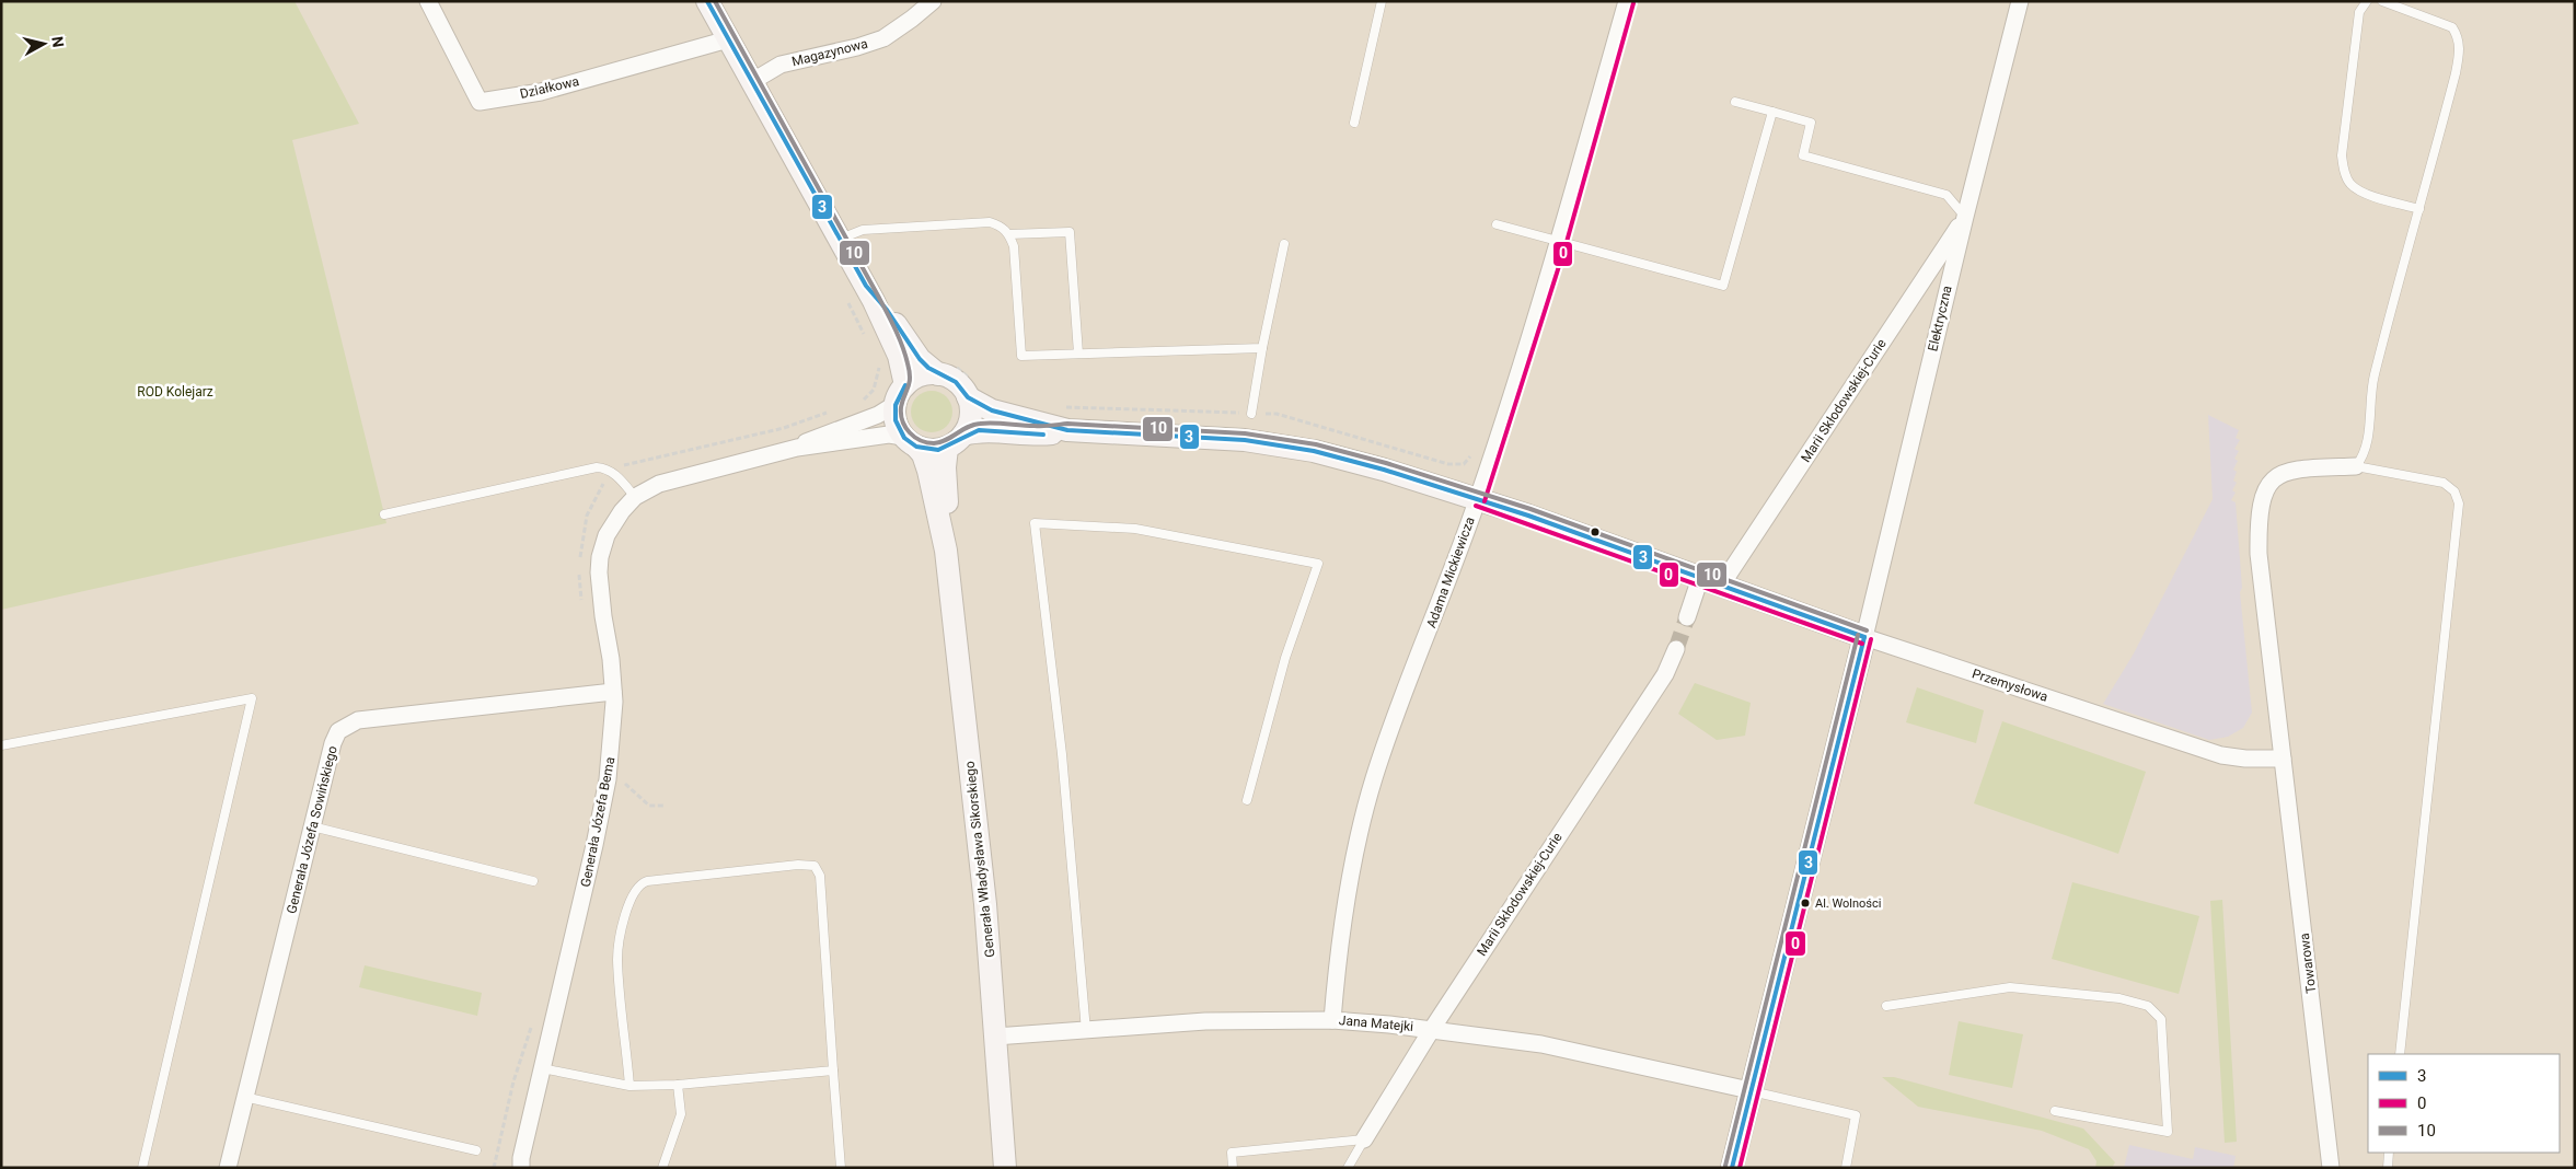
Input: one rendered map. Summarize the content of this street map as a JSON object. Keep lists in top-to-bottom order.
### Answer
{
  "streets": {
    "street": [
      "Magazynowa",
      "Działkowa",
      "Elektryczna",
      "Marii Skłodowskiej-Curie",
      "Adama Mickiewicza",
      "Przemysłowa",
      "Generała Józefa Bema",
      "Generała Józefa Sowińskiego",
      "Generała Władysława Sikorskiego",
      "Towarowa",
      "Jana Matejki"
    ]
  },
  "crossings": [
    ["Elektryczna", "Marii Skłodowskiej-Curie"],
    ["Elektryczna", "Przemysłowa"],
    ["Marii Skłodowskiej-Curie", "Przemysłowa"],
    ["Marii Skłodowskiej-Curie", "Jana Matejki"],
    ["Adama Mickiewicza", "Przemysłowa"],
    ["Adama Mickiewicza", "Jana Matejki"],
    ["Przemysłowa", "Generała Józefa Bema"],
    ["Przemysłowa", "Generała Władysława Sikorskiego"],
    ["Przemysłowa", "Towarowa"],
    ["Generała Józefa Bema", "Generała Józefa Sowińskiego"],
    ["Generała Józefa Bema", "Generała Władysława Sikorskiego"],
    ["Generała Władysława Sikorskiego", "Jana Matejki"]
  ],
  "parks": ["ROD Kolejarz"],
  "places": ["Al. Wolności"],
  "lines": ["transit line 3", "transit line 10", "transit line 0"],
  "legend": ["3", "0", "10"],
  "north": "right"
}
